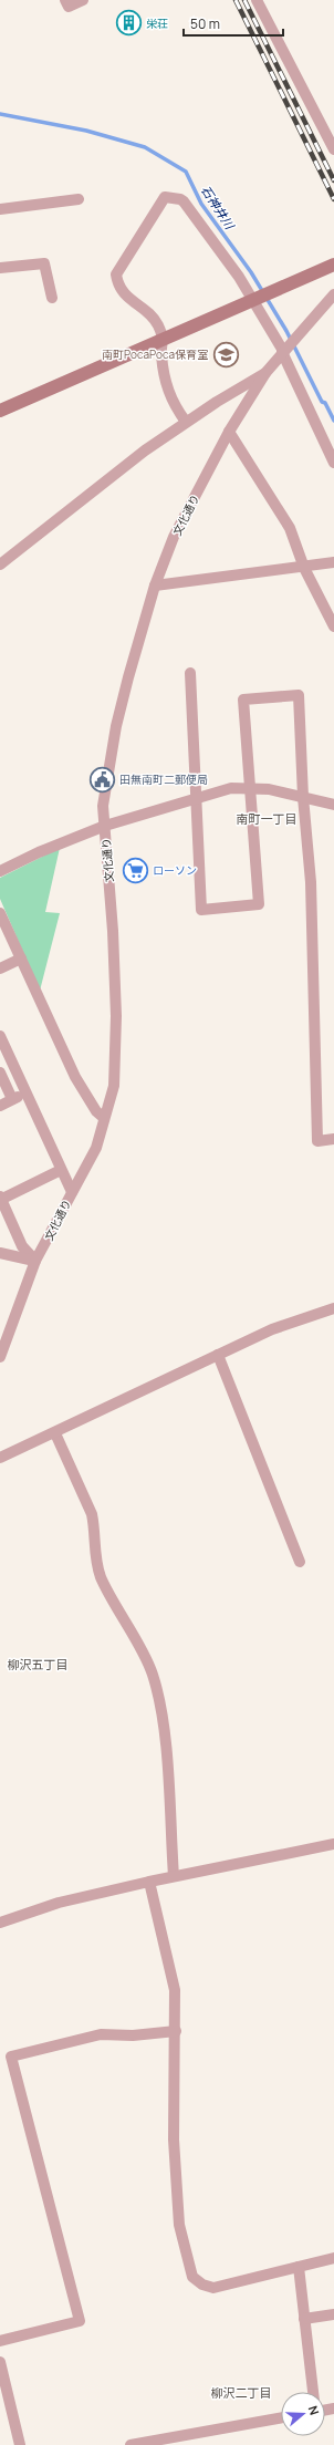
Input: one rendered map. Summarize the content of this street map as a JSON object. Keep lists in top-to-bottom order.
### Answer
{
  "streets": {
    "street": ["文化通り"]
  },
  "districts": ["南町一丁目", "柳沢五丁目", "柳沢二丁目"],
  "water": ["石神井川"],
  "places": {
    "building": ["栄荘"],
    "school or university": ["南町PocaPoca保育室"],
    "public building": ["田無南町二郵便局"],
    "supermarket": ["ローソン"]
  },
  "scale_bar": "50 m",
  "north": "right"
}
